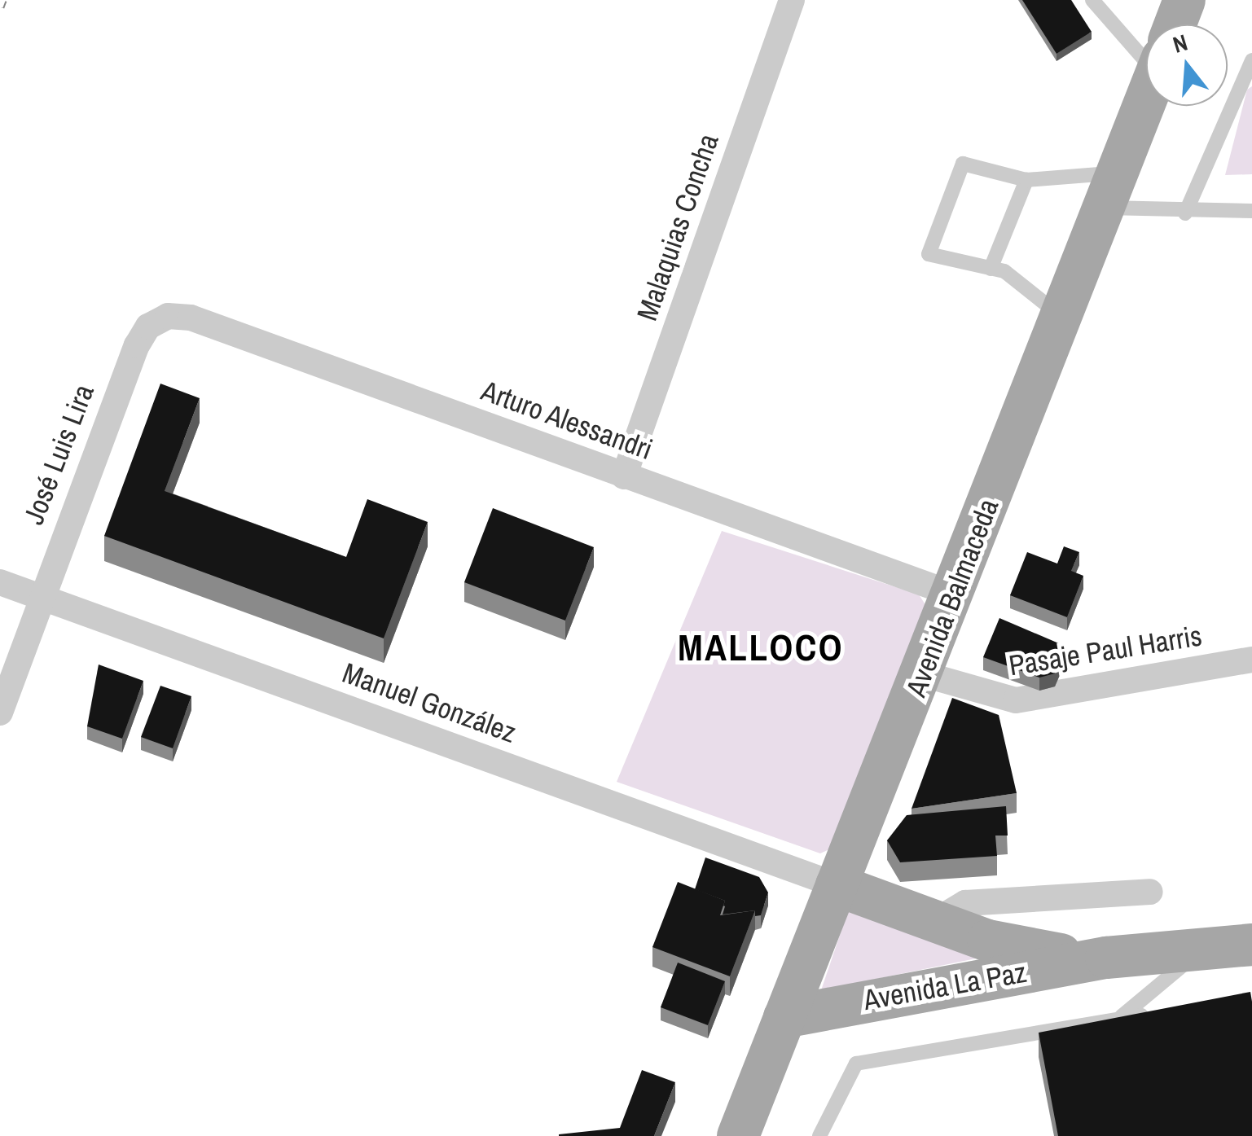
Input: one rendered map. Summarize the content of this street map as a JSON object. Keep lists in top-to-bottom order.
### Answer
{
  "streets": {
    "main road": ["Avenida Balmaceda", "Avenida La Paz"],
    "street": [
      "Malaquias Concha",
      "Arturo Alessandri",
      "José Luis Lira",
      "Pasaje Paul Harris",
      "Manuel González"
    ]
  },
  "crossings": [
    ["Malaquias Concha", "Arturo Alessandri"],
    ["Arturo Alessandri", "José Luis Lira"],
    ["Arturo Alessandri", "Avenida Balmaceda"],
    ["José Luis Lira", "Manuel González"],
    ["Avenida Balmaceda", "Pasaje Paul Harris"],
    ["Avenida Balmaceda", "Manuel González"],
    ["Avenida Balmaceda", "Avenida La Paz"],
    ["Manuel González", "Avenida La Paz"]
  ],
  "districts": ["MALLOCO"],
  "north": "top"
}
